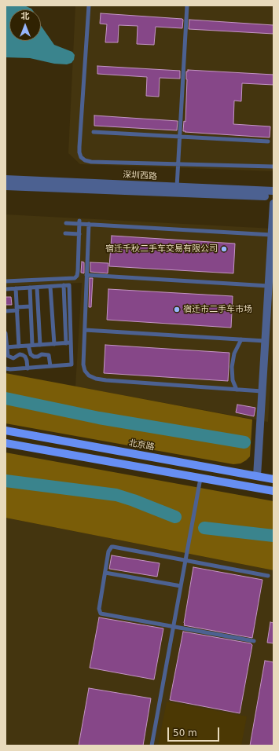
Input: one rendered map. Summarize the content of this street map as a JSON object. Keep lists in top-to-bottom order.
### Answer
{
  "streets": {
    "main road": ["北京路"],
    "street": ["深圳西路"]
  },
  "places": ["宿迁千秋二手车交易有限公司", "宿迁市二手车市场"],
  "scale_bar": "50 m",
  "north": "top"
}
